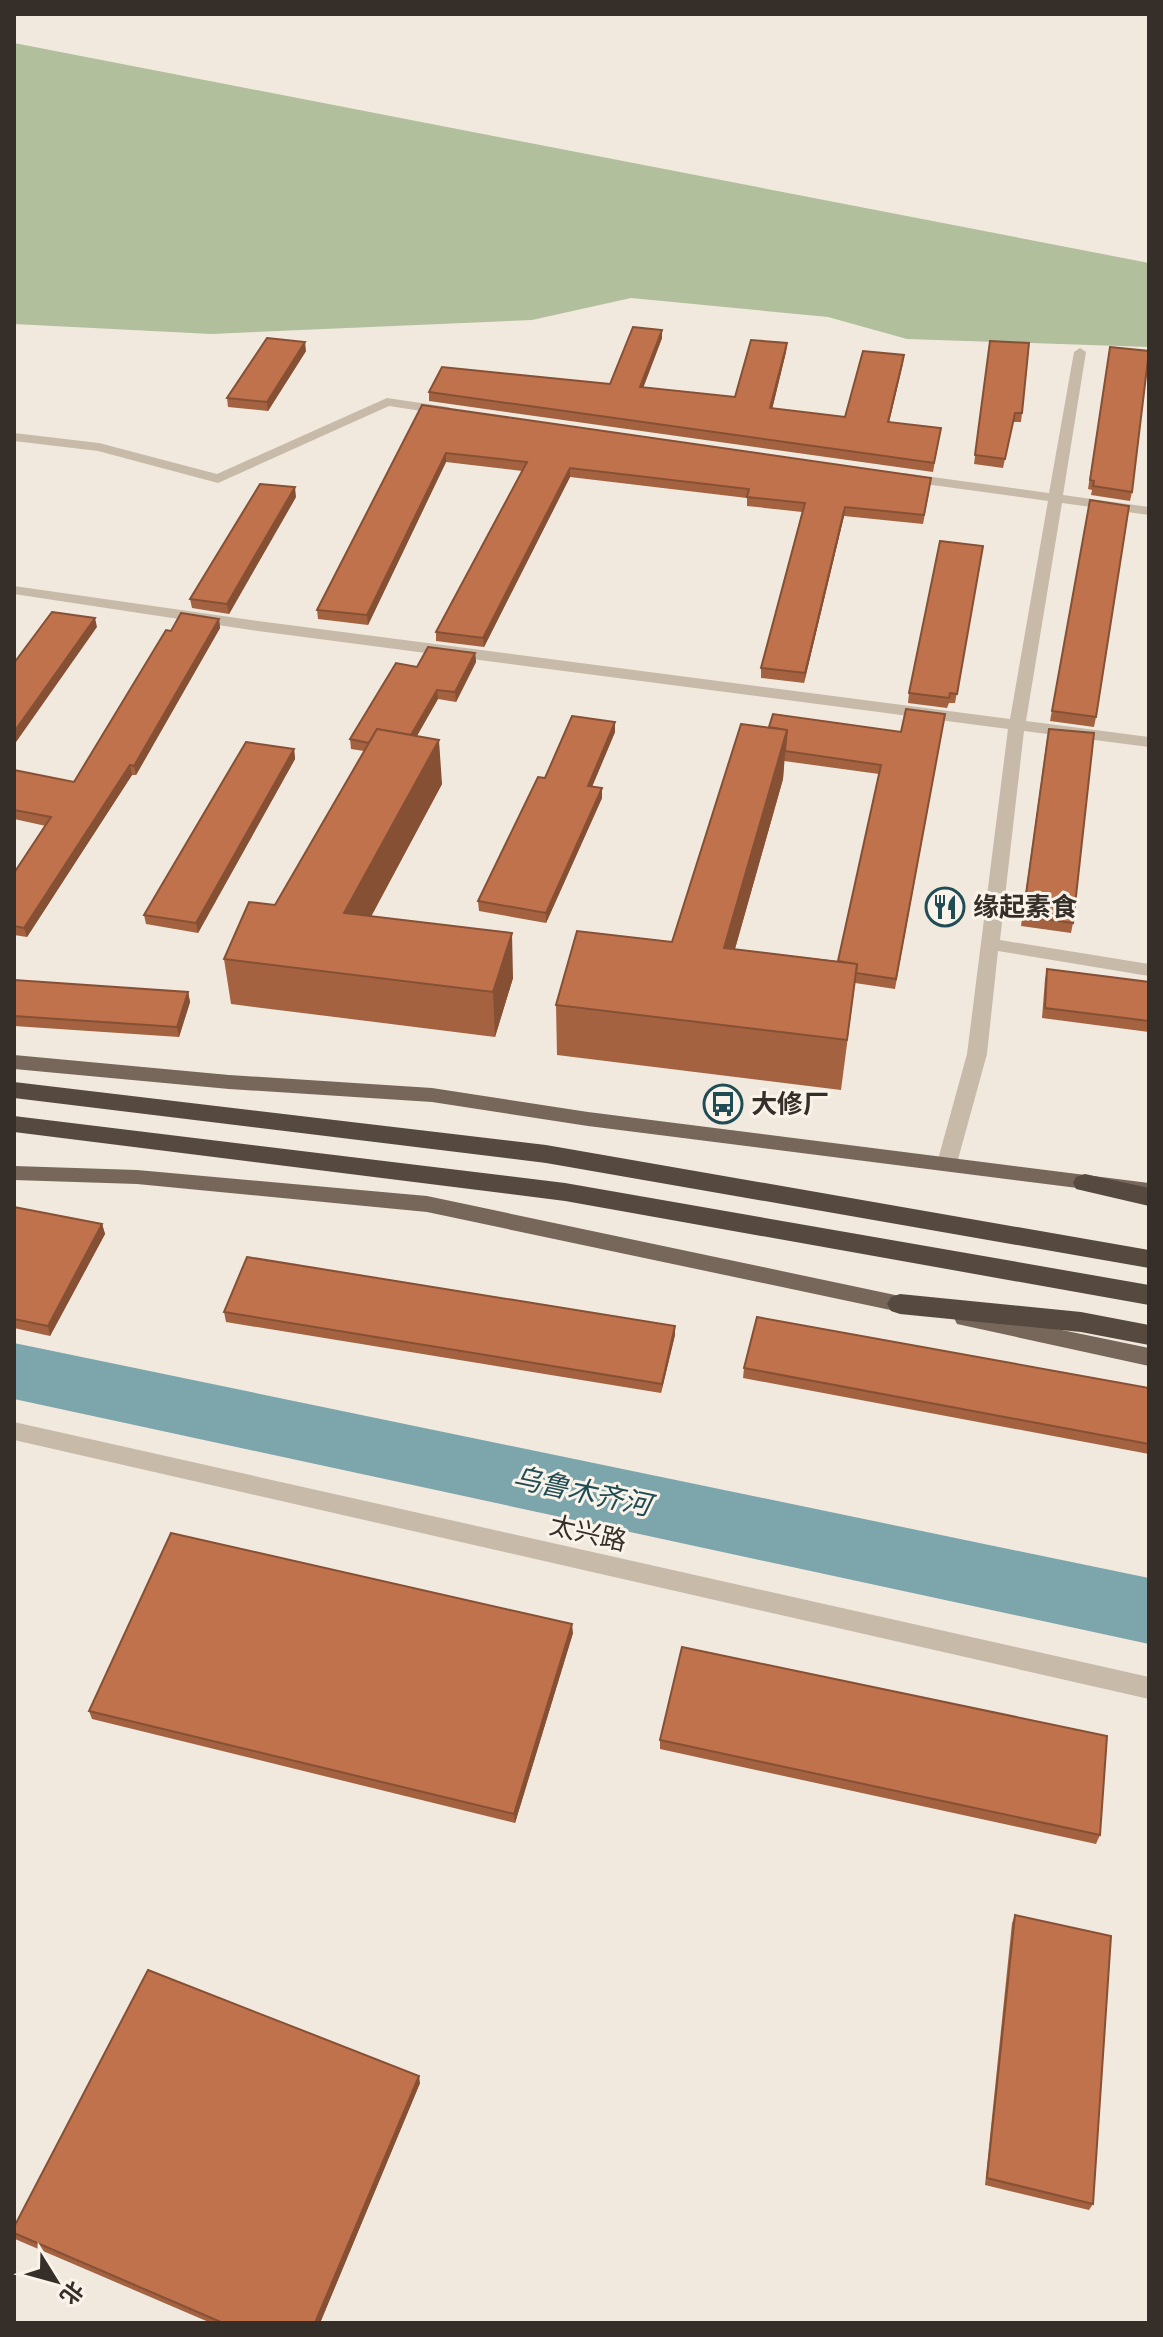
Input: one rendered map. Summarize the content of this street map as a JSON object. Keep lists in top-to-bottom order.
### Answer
{
  "streets": {
    "street": ["太兴路"]
  },
  "water": ["乌鲁木齐河"],
  "places": {
    "restaurant": ["缘起素食"],
    "bus stop": ["大修厂"]
  },
  "north": "bottom right"
}
